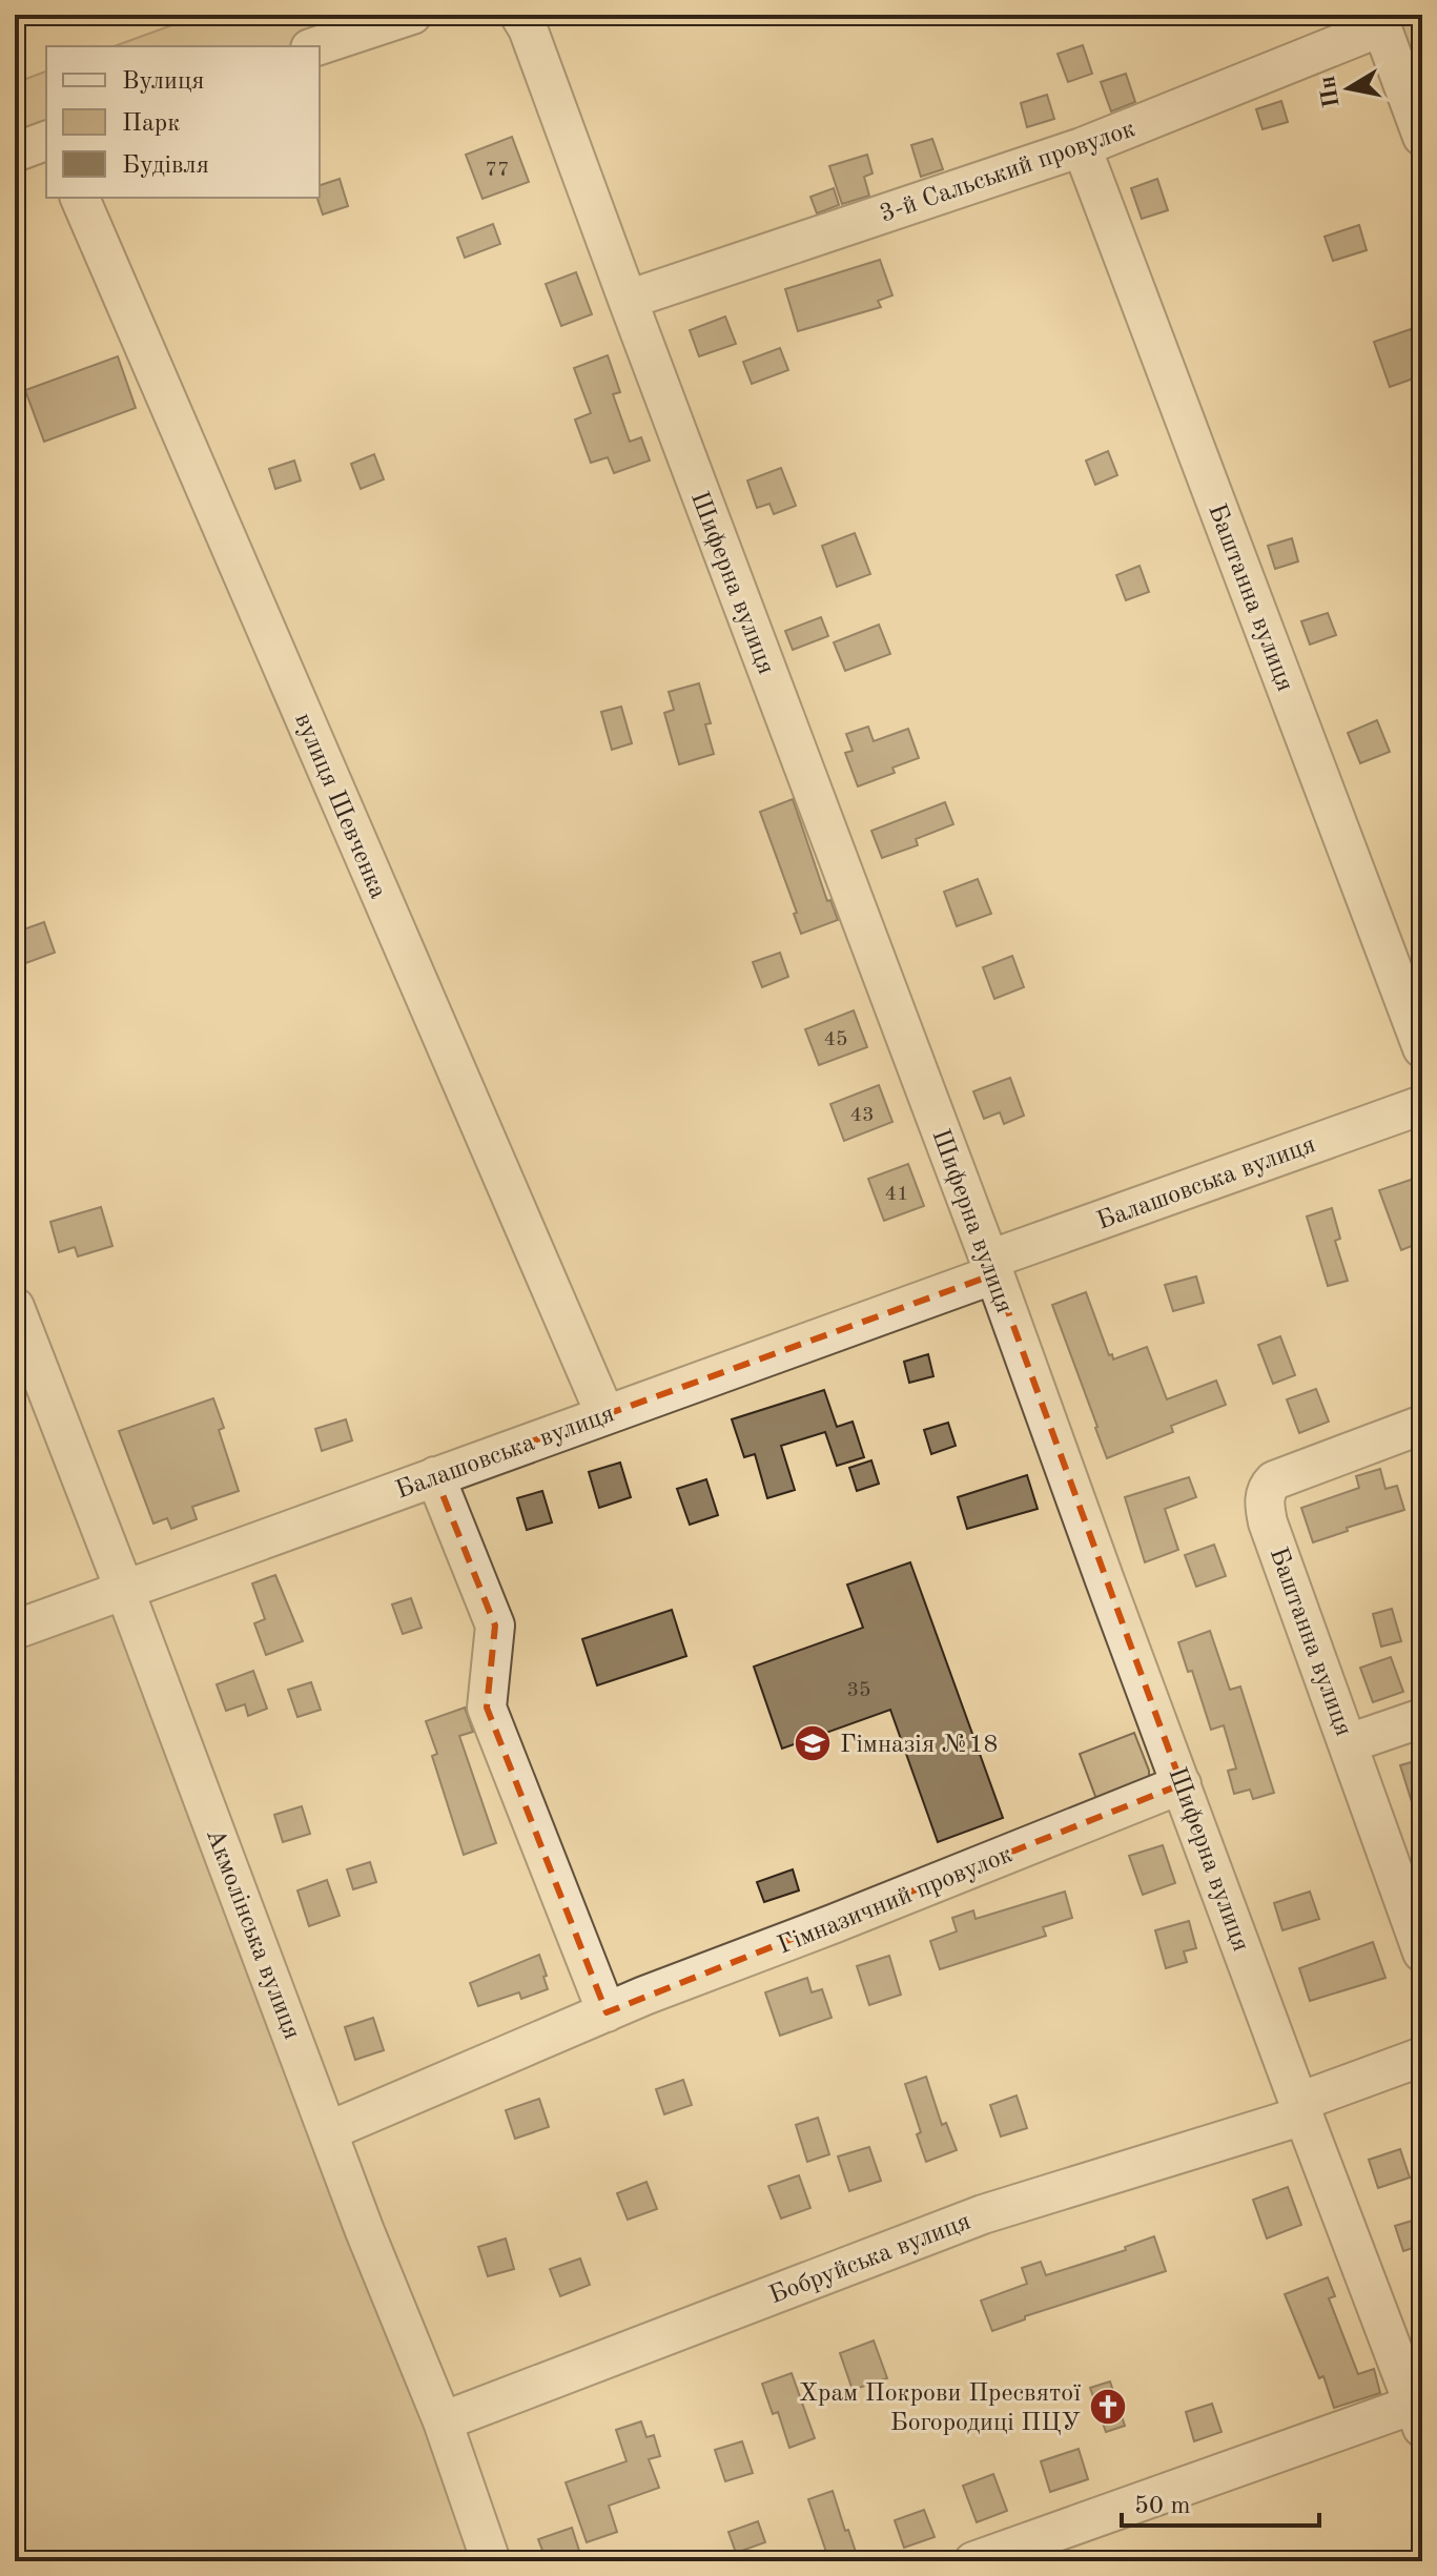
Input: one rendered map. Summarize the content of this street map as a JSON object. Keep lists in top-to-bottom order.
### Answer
{
  "streets": {
    "street": [
      "3-й Сальський провулок",
      "Шиферна вулиця",
      "Баштанна вулиця",
      "вулиця Шевченка",
      "Балашовська вулиця",
      "Гімназичний провулок",
      "Акмолінська вулиця",
      "Бобруйська вулиця"
    ]
  },
  "crossings": [
    ["3-й Сальський провулок", "Шиферна вулиця"],
    ["3-й Сальський провулок", "Баштанна вулиця"],
    ["Шиферна вулиця", "Балашовська вулиця"],
    ["Шиферна вулиця", "Гімназичний провулок"],
    ["Шиферна вулиця", "Бобруйська вулиця"],
    ["вулиця Шевченка", "Балашовська вулиця"],
    ["Балашовська вулиця", "Акмолінська вулиця"],
    ["Гімназичний провулок", "Акмолінська вулиця"],
    ["Акмолінська вулиця", "Бобруйська вулиця"]
  ],
  "places": {
    "school or university": ["Гімназія №18"],
    "church": ["Храм Покрови Пресвятої Богородиці ПЦУ"]
  },
  "house_numbers": [
    "77",
    "45",
    "43",
    "41",
    "35"
  ],
  "legend": ["Вулиця", "Парк", "Будівля"],
  "scale_bar": "50 m",
  "north": "left"
}
